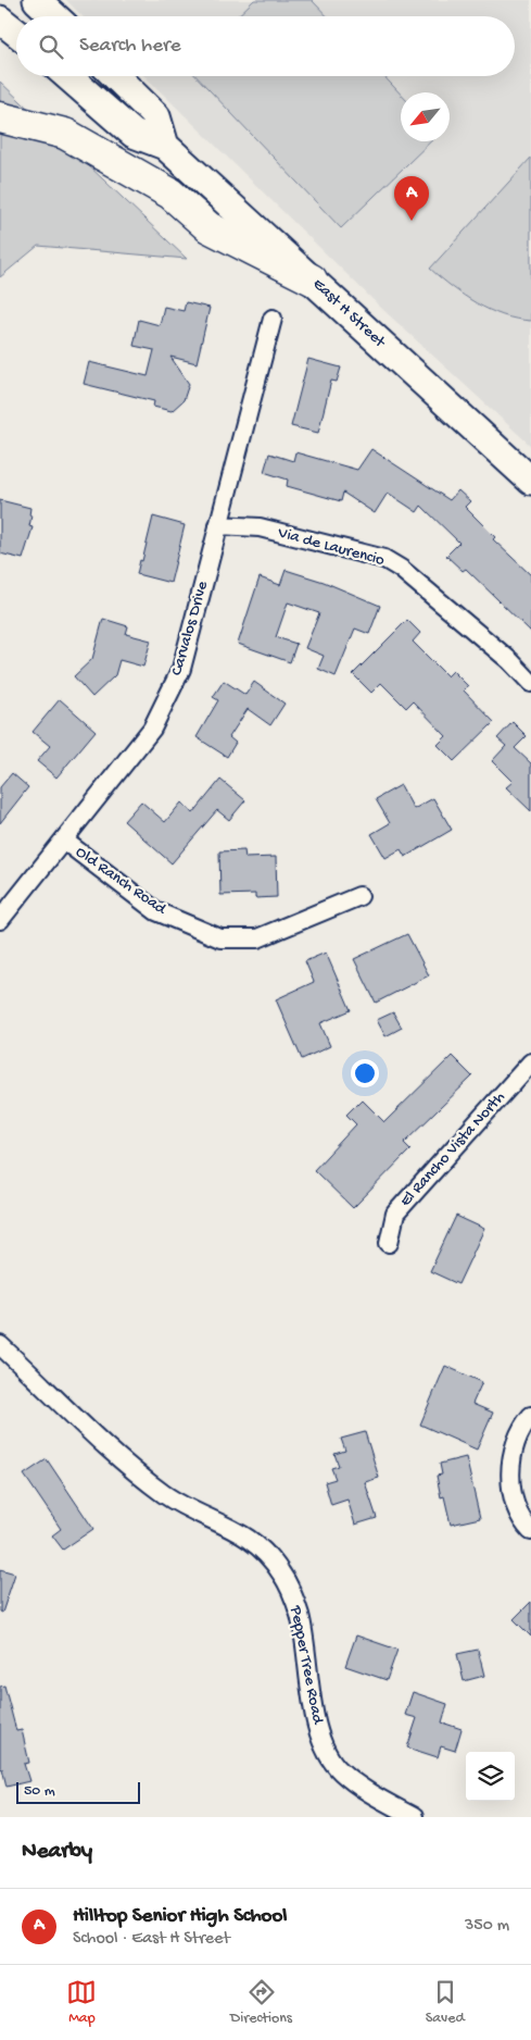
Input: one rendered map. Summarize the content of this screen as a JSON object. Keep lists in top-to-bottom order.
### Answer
{
  "streets": {
    "main road": ["East H Street"],
    "street": [
      "Via de Laurencio",
      "Carvalos Drive",
      "Old Ranch Road",
      "El Rancho Vista North",
      "Pepper Tree Road"
    ]
  },
  "crossings": [
    ["Via de Laurencio", "Carvalos Drive"],
    ["Carvalos Drive", "Old Ranch Road"]
  ],
  "scale_bar": "50 m",
  "north": "bottom left",
  "page": {
    "search": "Search here",
    "pins": "A",
    "scale": "50 m",
    "heading": "Nearby",
    "list": [
      {
        "mark": "A",
        "name": "Hilltop Senior High School",
        "note": "School · East H Street",
        "value": "350 m"
      }
    ],
    "nav": ["Map", "Directions", "Saved"]
  }
}
